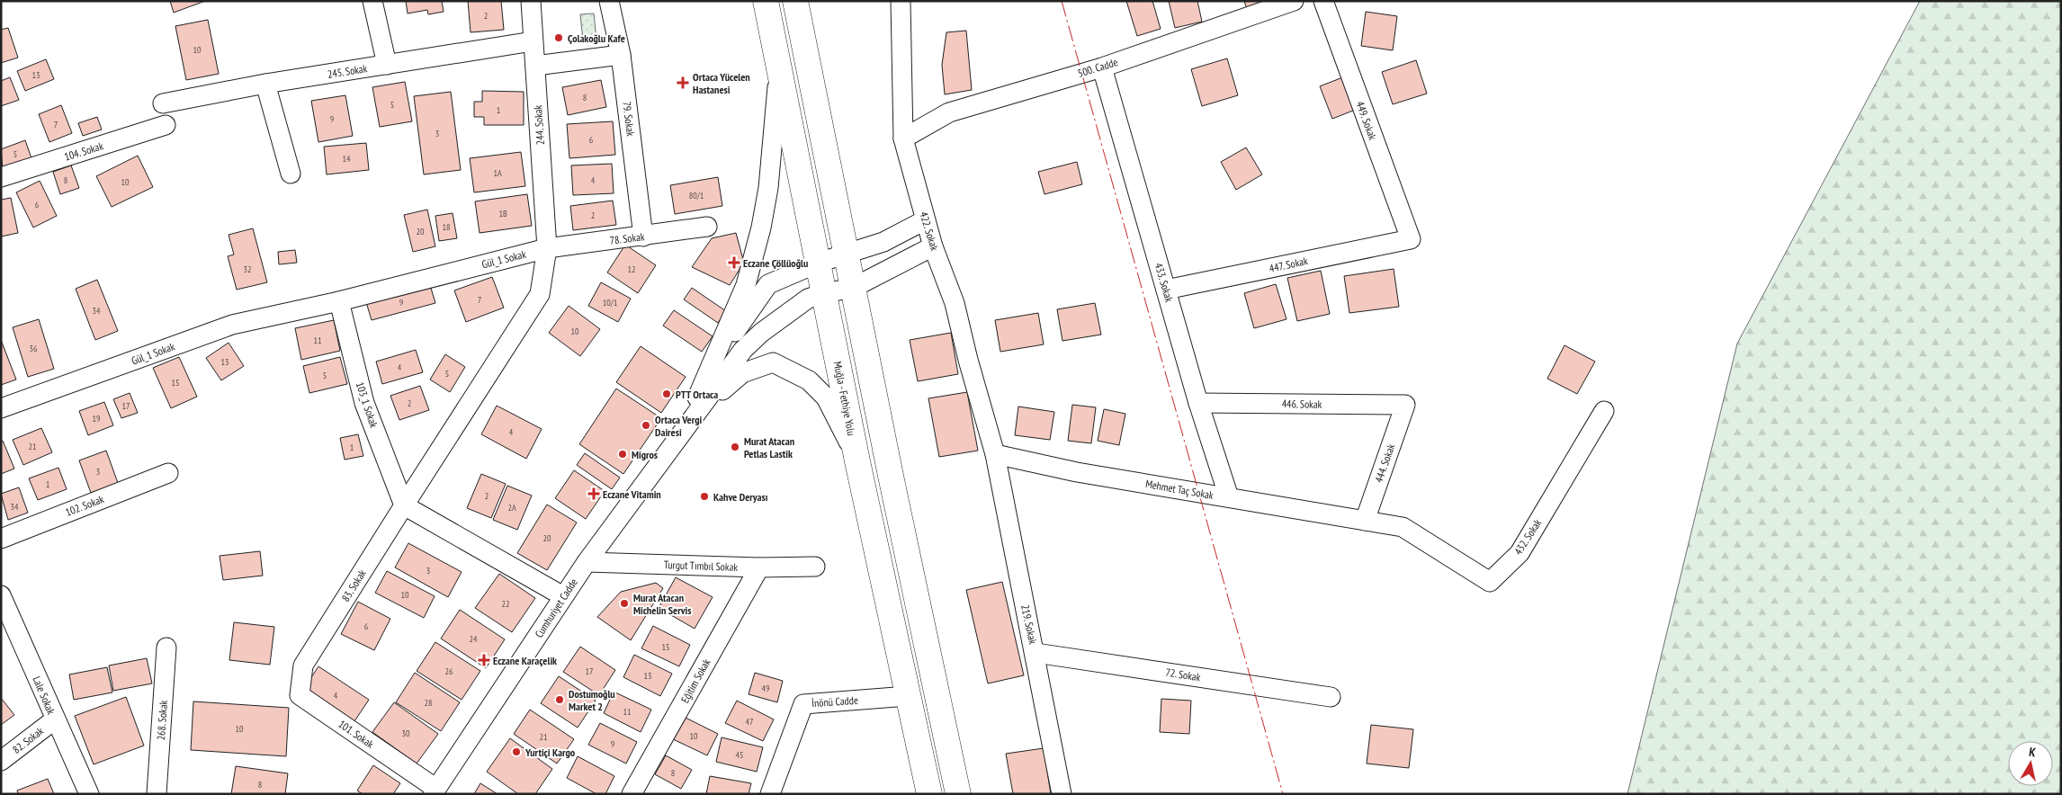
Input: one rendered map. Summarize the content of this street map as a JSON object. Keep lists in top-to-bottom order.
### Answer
{
  "streets": {
    "highway": ["Muğla - Fethiye Yolu"],
    "street": [
      "500. Cadde",
      "245. Sokak",
      "79. Sokak",
      "449. Sokak",
      "244. Sokak",
      "104. Sokak",
      "422. Sokak",
      "78. Sokak",
      "Gül_1 Sokak",
      "447. Sokak",
      "433. Sokak",
      "446. Sokak",
      "103_1 Sokak",
      "444. Sokak",
      "Mehmet Taç Sokak",
      "102. Sokak",
      "432. Sokak",
      "Turgut Tımbıl Sokak",
      "83. Sokak",
      "Cumhuriyet Cadde",
      "219. Sokak",
      "72. Sokak",
      "Eğitim Sokak",
      "Lale Sokak",
      "İnönü Cadde",
      "268. Sokak",
      "101. Sokak",
      "82. Sokak"
    ]
  },
  "crossings": [
    ["500. Cadde", "422. Sokak"],
    ["500. Cadde", "433. Sokak"],
    ["245. Sokak", "244. Sokak"],
    ["79. Sokak", "78. Sokak"],
    ["449. Sokak", "447. Sokak"],
    ["244. Sokak", "78. Sokak"],
    ["244. Sokak", "Gül_1 Sokak"],
    ["422. Sokak", "Mehmet Taç Sokak"],
    ["422. Sokak", "219. Sokak"],
    ["78. Sokak", "Gül_1 Sokak"],
    ["Gül_1 Sokak", "103_1 Sokak"],
    ["447. Sokak", "433. Sokak"],
    ["433. Sokak", "446. Sokak"],
    ["433. Sokak", "Mehmet Taç Sokak"],
    ["Muğla - Fethiye Yolu", "İnönü Cadde"],
    ["446. Sokak", "444. Sokak"],
    ["103_1 Sokak", "83. Sokak"],
    ["444. Sokak", "Mehmet Taç Sokak"],
    ["444. Sokak", "432. Sokak"],
    ["Mehmet Taç Sokak", "432. Sokak"],
    ["Mehmet Taç Sokak", "219. Sokak"],
    ["Turgut Tımbıl Sokak", "Cumhuriyet Cadde"],
    ["Turgut Tımbıl Sokak", "Eğitim Sokak"],
    ["83. Sokak", "101. Sokak"],
    ["Cumhuriyet Cadde", "101. Sokak"],
    ["219. Sokak", "72. Sokak"],
    ["Lale Sokak", "82. Sokak"]
  ],
  "places": {
    "other": [
      "Çolakoğlu Kafe",
      "PTT Ortaca",
      "Ortaca Vergi Dairesi",
      "Murat Atacan Petlas Lastik",
      "Migros",
      "Kahve Deryası",
      "Murat Atacan Michelin Servis",
      "Dostumoğlu Market 2",
      "Yurtiçi Kargo"
    ],
    "health": [
      "Ortaca Yücelen Hastanesi",
      "Eczane Çöllüoğlu",
      "Eczane Vitamin",
      "Eczane Karaçelik"
    ]
  },
  "house_numbers": [
    "2",
    "10",
    "13",
    "8",
    "5",
    "1",
    "9",
    "7",
    "3",
    "6",
    "5",
    "14",
    "1A",
    "8",
    "4",
    "10",
    "80/1",
    "6",
    "1B",
    "2",
    "18",
    "20",
    "32",
    "12",
    "7",
    "9",
    "10/1",
    "34",
    "10",
    "11",
    "36",
    "13",
    "4",
    "5",
    "5",
    "15",
    "2",
    "17",
    "19",
    "4",
    "21",
    "1",
    "3",
    "1",
    "2",
    "34",
    "2A",
    "20",
    "3",
    "10",
    "22",
    "6",
    "24",
    "15",
    "26",
    "17",
    "13",
    "49",
    "4",
    "28",
    "11",
    "47",
    "10",
    "30",
    "10",
    "21",
    "9",
    "45",
    "8",
    "8"
  ],
  "north": "top"
}
